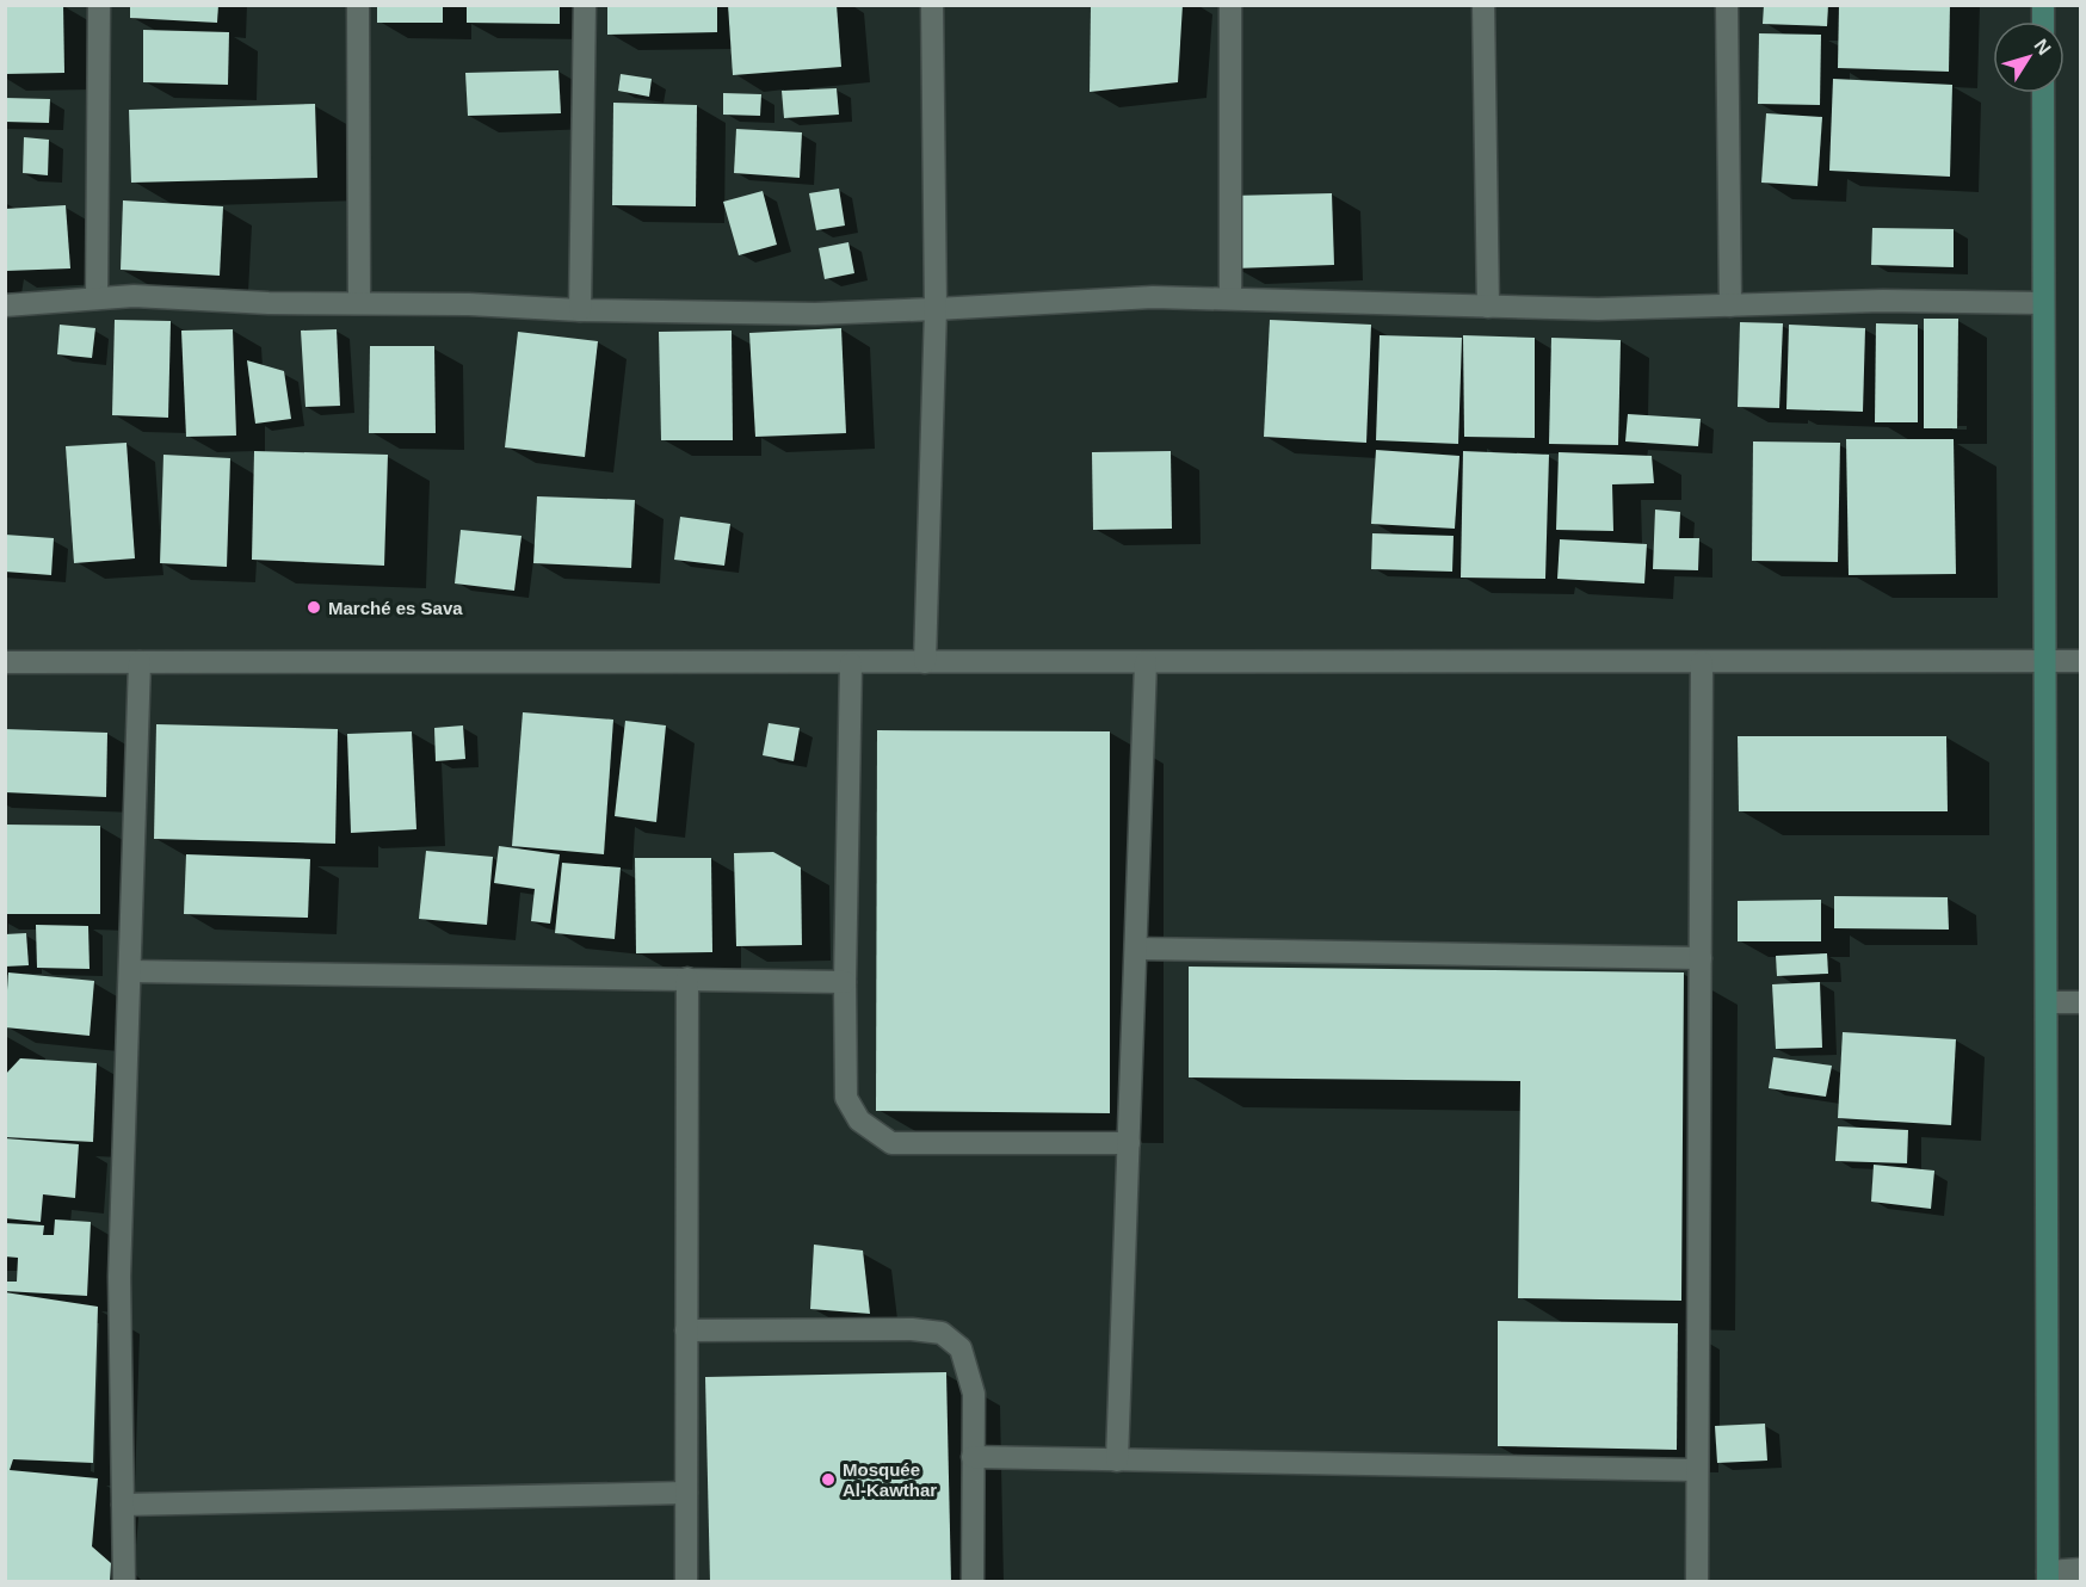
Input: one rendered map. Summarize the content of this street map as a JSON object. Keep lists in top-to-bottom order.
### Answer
{
  "places": ["Marché es Sava", "Mosquée Al-Kawthar"],
  "north": "top right"
}
